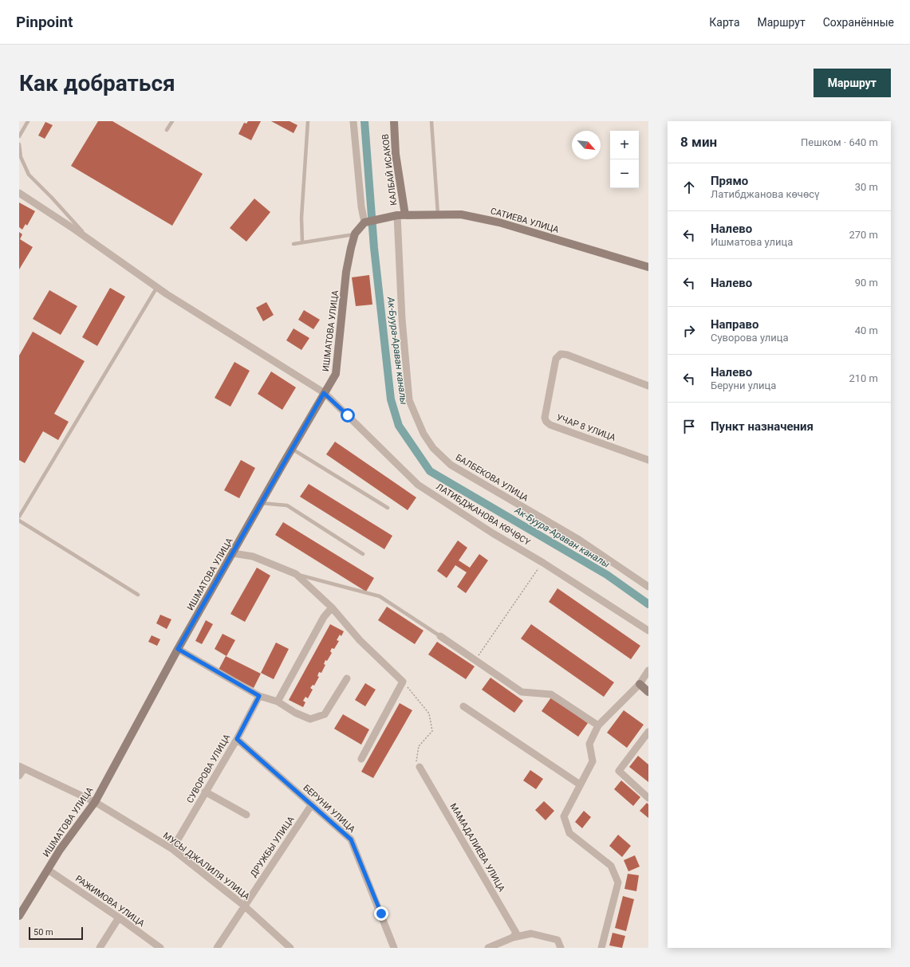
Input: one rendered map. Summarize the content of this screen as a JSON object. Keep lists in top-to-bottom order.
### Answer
{
  "streets": {
    "main road": ["КАЛБАЙ ИСАКОВ", "САТИЕВА УЛИЦА", "ИШМАТОВА УЛИЦА"],
    "street": [
      "УЧАР 8 УЛИЦА",
      "БАЛБЕКОВА УЛИЦА",
      "ЛАТИБДЖАНОВА КӨЧӨСҮ",
      "СУВОРОВА УЛИЦА",
      "БЕРУНИ УЛИЦА",
      "ДРУЖБЫ УЛИЦА",
      "МАМАДАЛИЕВА УЛИЦА",
      "МУСЫ ДЖАЛИЛЯ УЛИЦА",
      "РАЖИМОВА УЛИЦА"
    ]
  },
  "crossings": [
    ["КАЛБАЙ ИСАКОВ", "САТИЕВА УЛИЦА"],
    ["КАЛБАЙ ИСАКОВ", "БАЛБЕКОВА УЛИЦА"],
    ["САТИЕВА УЛИЦА", "ИШМАТОВА УЛИЦА"],
    ["САТИЕВА УЛИЦА", "БАЛБЕКОВА УЛИЦА"],
    ["ИШМАТОВА УЛИЦА", "ЛАТИБДЖАНОВА КӨЧӨСҮ"],
    ["ИШМАТОВА УЛИЦА", "МУСЫ ДЖАЛИЛЯ УЛИЦА"],
    ["ИШМАТОВА УЛИЦА", "РАЖИМОВА УЛИЦА"],
    ["СУВОРОВА УЛИЦА", "БЕРУНИ УЛИЦА"],
    ["СУВОРОВА УЛИЦА", "МУСЫ ДЖАЛИЛЯ УЛИЦА"],
    ["БЕРУНИ УЛИЦА", "ДРУЖБЫ УЛИЦА"],
    ["ДРУЖБЫ УЛИЦА", "МУСЫ ДЖАЛИЛЯ УЛИЦА"]
  ],
  "water": ["Ак-Буура-Араван каналы"],
  "scale_bar": "50 m",
  "north": "bottom right",
  "page": {
    "header": "Pinpoint",
    "nav": ["Карта", "Маршрут", "Сохранённые"],
    "buttons": "Маршрут",
    "title": "Как добраться",
    "heading": ["8 мин", "Пешком · 640 m"],
    "map_buttons": ["+", "−"],
    "list": [
      ["Прямо", "Латибджанова көчөсү", "30 m"],
      ["Налево", "Ишматова улица", "270 m"],
      ["Налево", "90 m"],
      ["Направо", "Суворова улица", "40 m"],
      ["Налево", "Беруни улица", "210 m"],
      "Пункт назначения"
    ],
    "scale": "50 m"
  }
}
